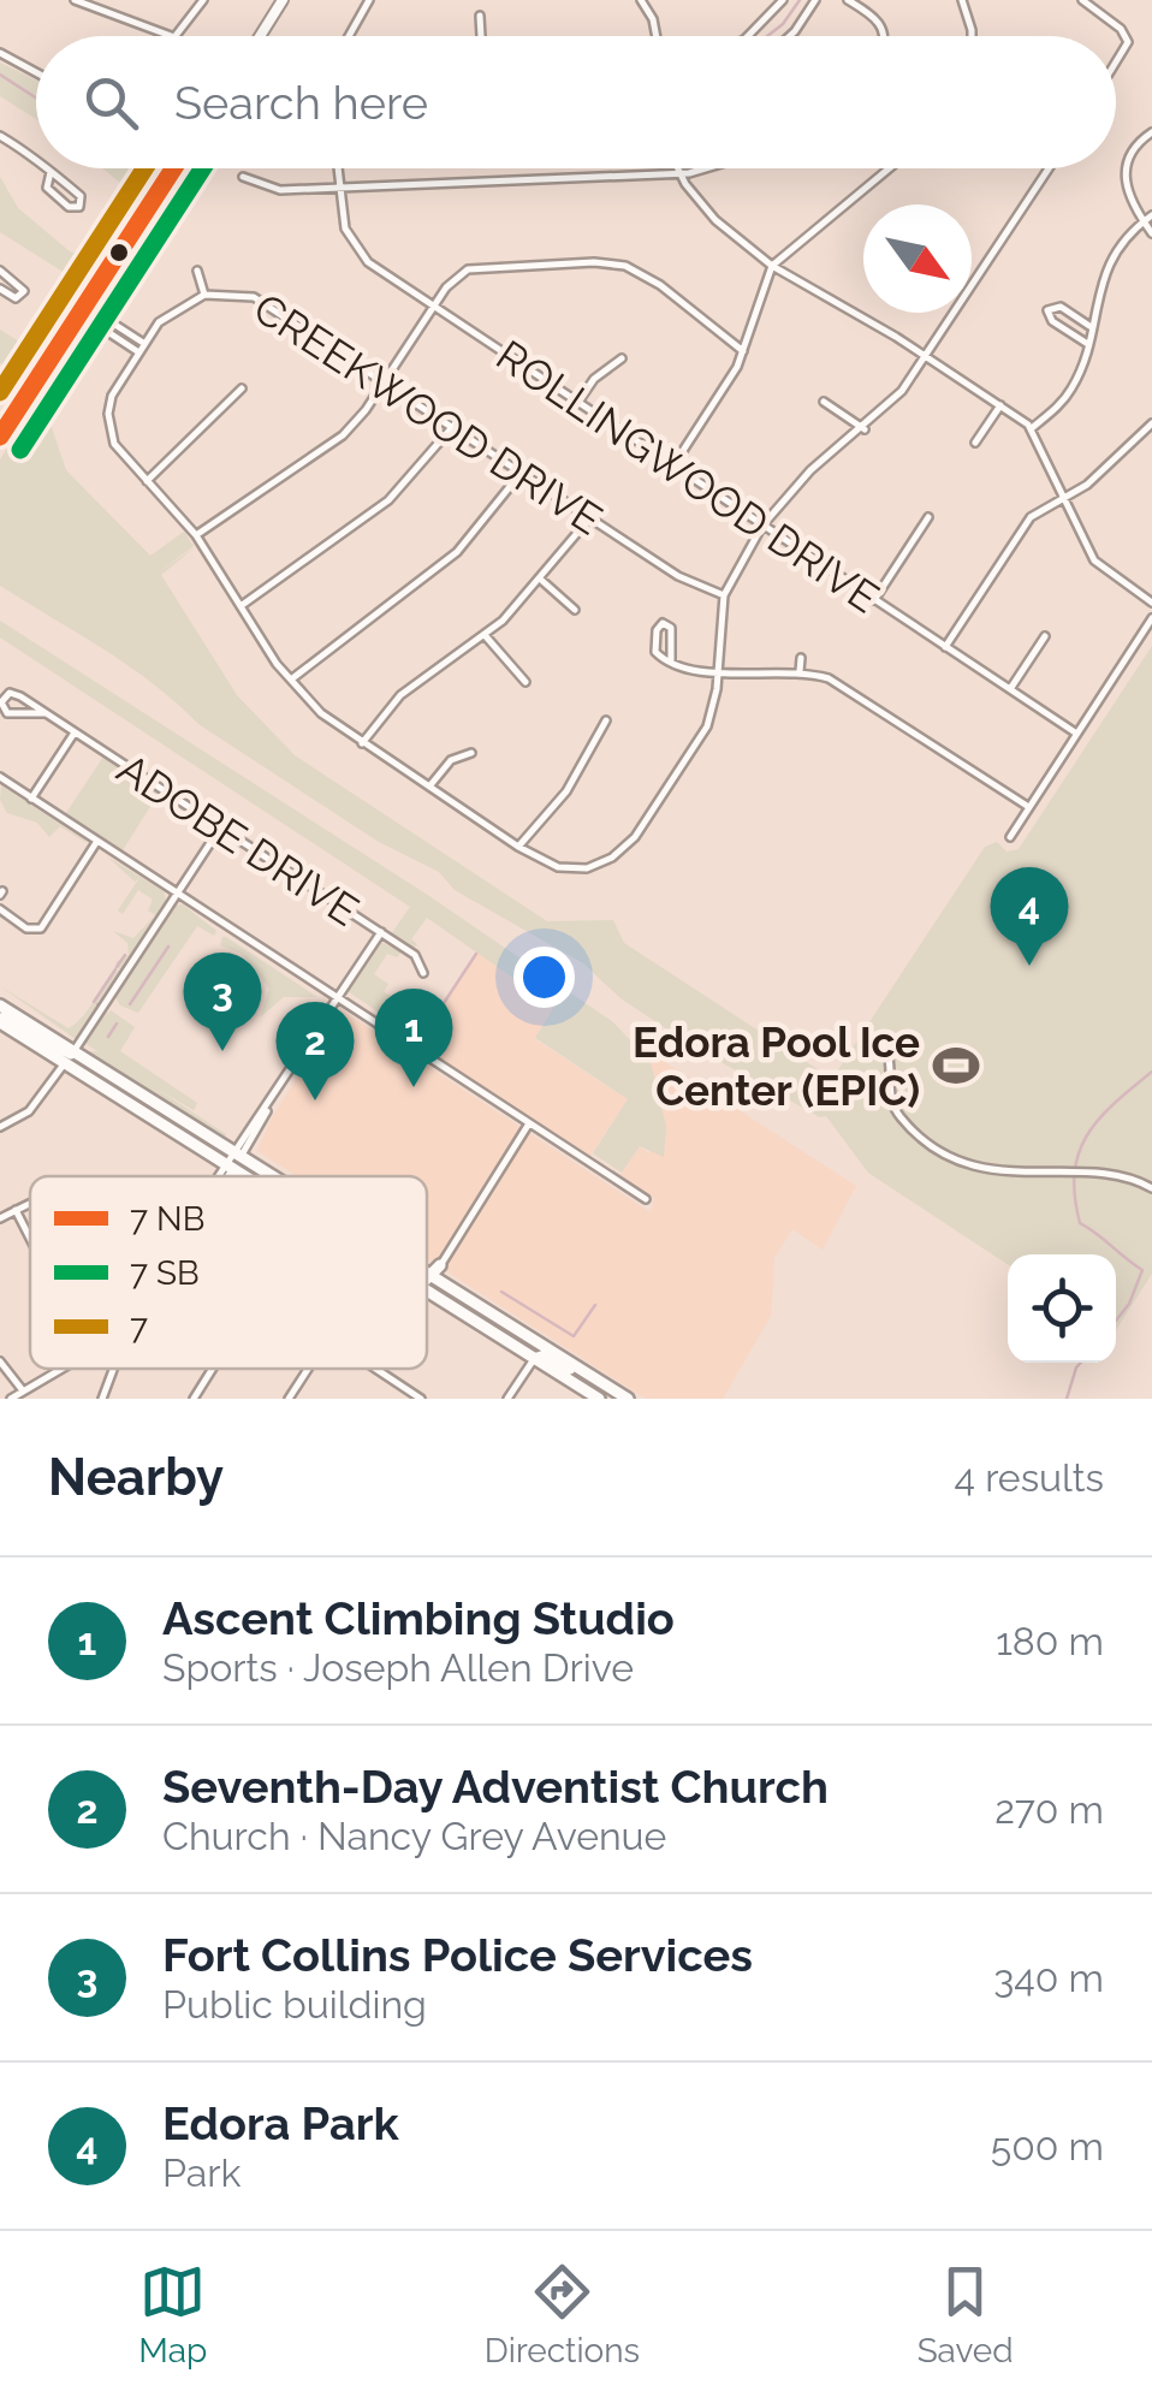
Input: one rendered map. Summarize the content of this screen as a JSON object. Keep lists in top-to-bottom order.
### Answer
{
  "streets": {
    "street": ["CREEKWOOD DRIVE", "ROLLINGWOOD DRIVE", "ADOBE DRIVE"]
  },
  "places": {
    "sports": ["Edora Pool Ice Center (EPIC)"]
  },
  "lines": ["transit line 7"],
  "legend": ["7 NB", "7 SB", "7"],
  "north": "bottom right",
  "page": {
    "search": "Search here",
    "pins": [
      "4",
      "3",
      "1",
      "2"
    ],
    "heading": ["Nearby", "4 results"],
    "list": [
      {
        "mark": "1",
        "name": "Ascent Climbing Studio",
        "note": "Sports · Joseph Allen Drive",
        "value": "180 m"
      },
      {
        "mark": "2",
        "name": "Seventh-Day Adventist Church",
        "note": "Church · Nancy Grey Avenue",
        "value": "270 m"
      },
      {
        "mark": "3",
        "name": "Fort Collins Police Services",
        "note": "Public building",
        "value": "340 m"
      },
      {
        "mark": "4",
        "name": "Edora Park",
        "note": "Park",
        "value": "500 m"
      }
    ],
    "nav": ["Map", "Directions", "Saved"]
  }
}
